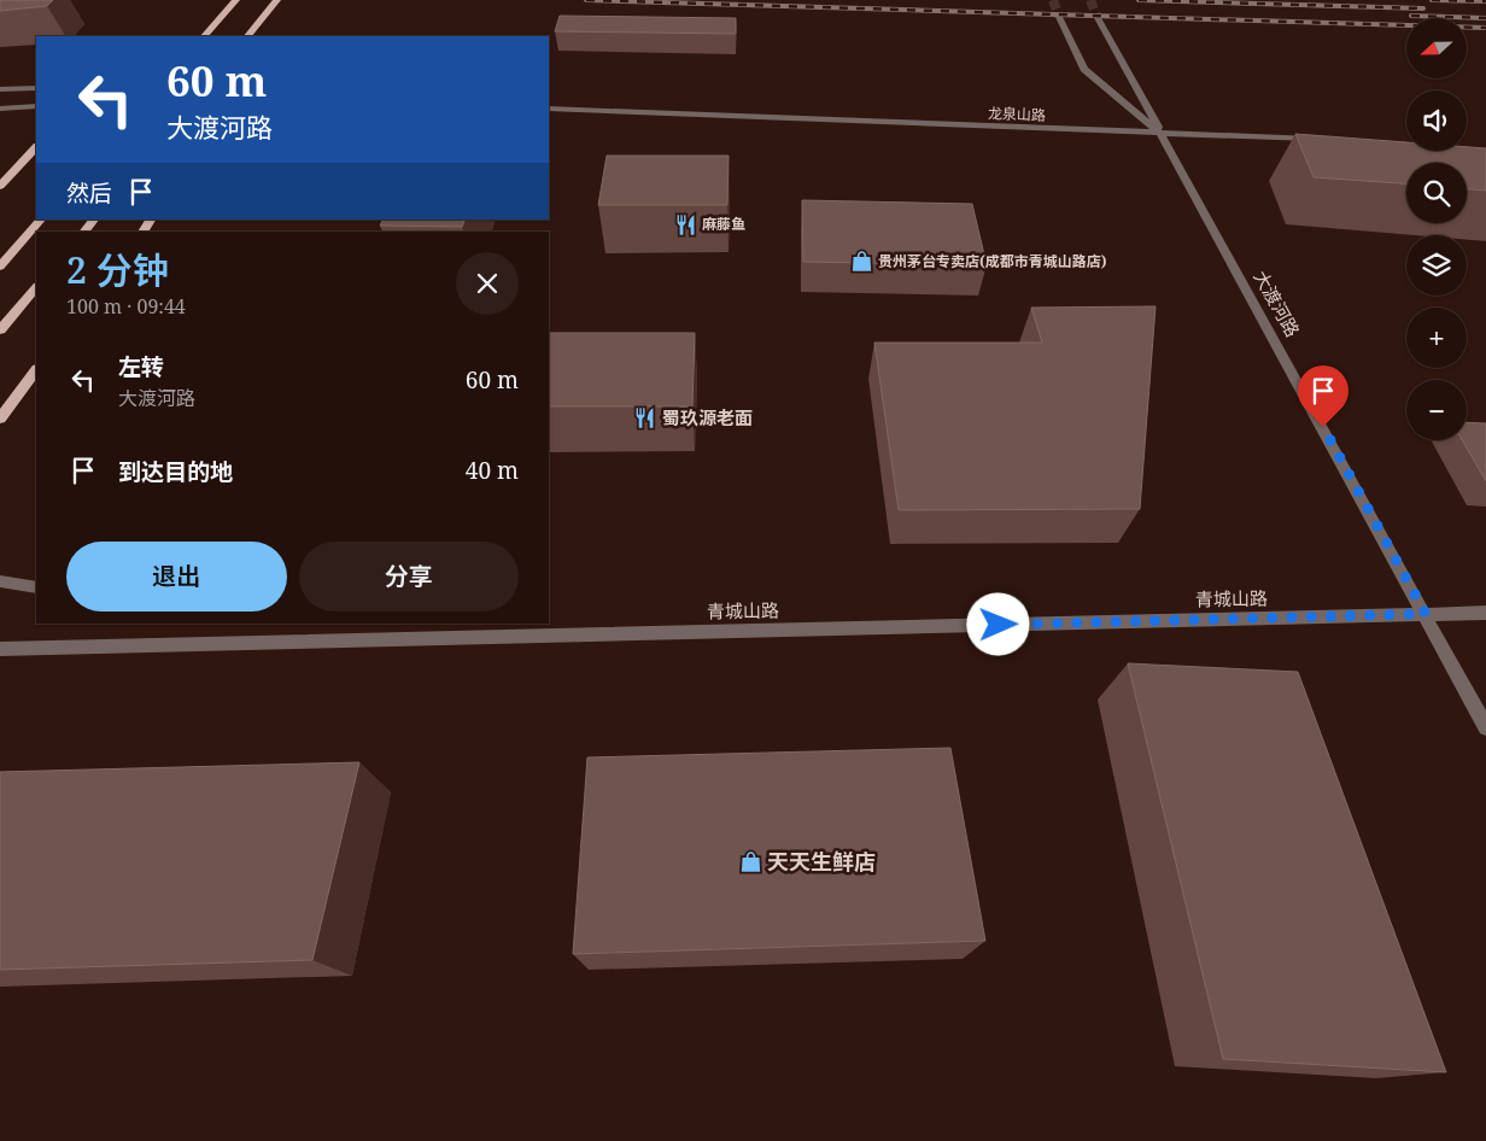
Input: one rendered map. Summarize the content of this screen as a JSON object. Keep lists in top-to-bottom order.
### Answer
{
  "streets": {
    "street": ["龙泉山路", "大渡河路", "青城山路"]
  },
  "crossings": [
    ["龙泉山路", "大渡河路"],
    ["大渡河路", "青城山路"]
  ],
  "places": {
    "restaurant": ["麻藤鱼", "蜀玖源老面"],
    "shop": ["贵州茅台专卖店(成都市青城山路店)", "天天生鲜店"]
  },
  "north": "left",
  "page": {
    "map_buttons": ["+", "−"],
    "turn": ["60 m", "大渡河路"],
    "then": "然后",
    "heading": ["2 分钟", "100 m · 09:44"],
    "list": [
      {
        "name": "左转",
        "note": "大渡河路",
        "value": "60 m"
      },
      {
        "name": "到达目的地",
        "value": "40 m"
      }
    ],
    "buttons": ["退出", "分享"]
  }
}
